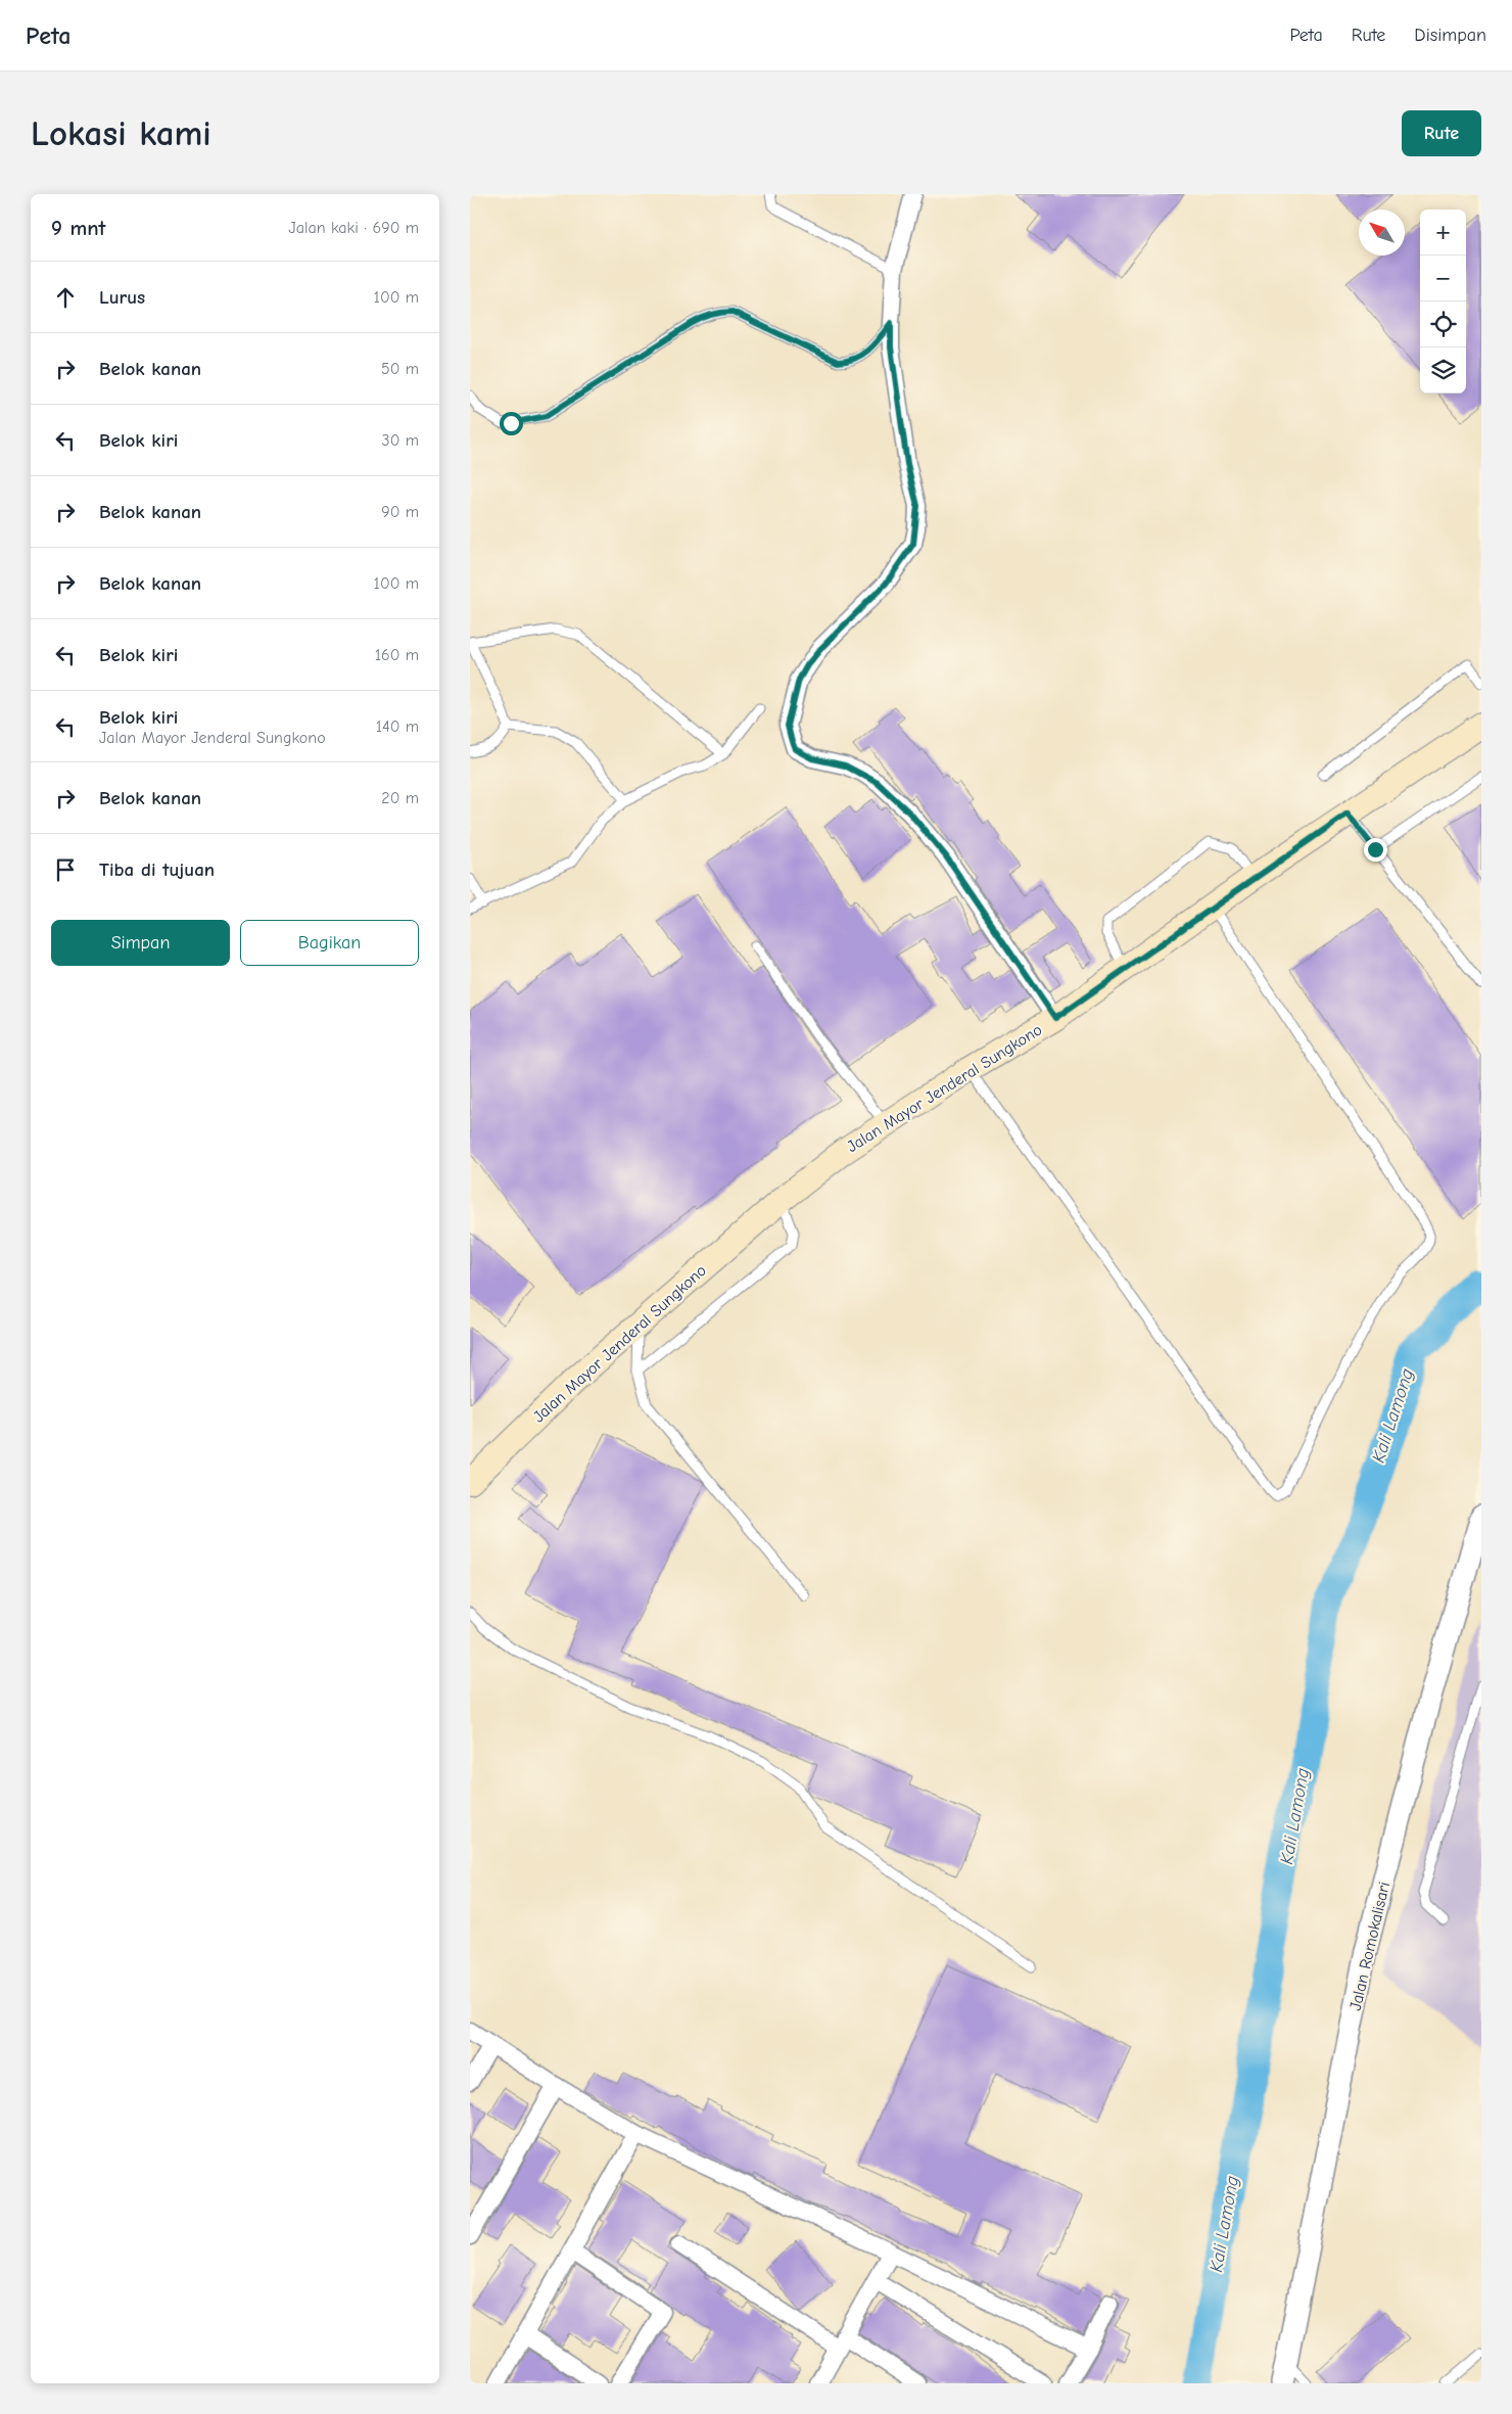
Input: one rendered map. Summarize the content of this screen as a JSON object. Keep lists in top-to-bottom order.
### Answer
{
  "streets": {
    "main road": ["Jalan Mayor Jenderal Sungkono"],
    "street": ["Jalan Romokalisari"]
  },
  "water": ["Kali Lamong"],
  "north": "top left",
  "page": {
    "header": "Peta",
    "nav": ["Peta", "Rute", "Disimpan"],
    "buttons": [
      "Rute",
      ["Simpan", "Bagikan"]
    ],
    "title": "Lokasi kami",
    "heading": ["9 mnt", "Jalan kaki · 690 m"],
    "map_buttons": ["+", "−"],
    "list": [
      ["Lurus", "100 m"],
      ["Belok kanan", "50 m"],
      ["Belok kiri", "30 m"],
      ["Belok kanan", "90 m"],
      ["Belok kanan", "100 m"],
      ["Belok kiri", "160 m"],
      ["Belok kiri", "Jalan Mayor Jenderal Sungkono", "140 m"],
      ["Belok kanan", "20 m"],
      "Tiba di tujuan"
    ]
  }
}
